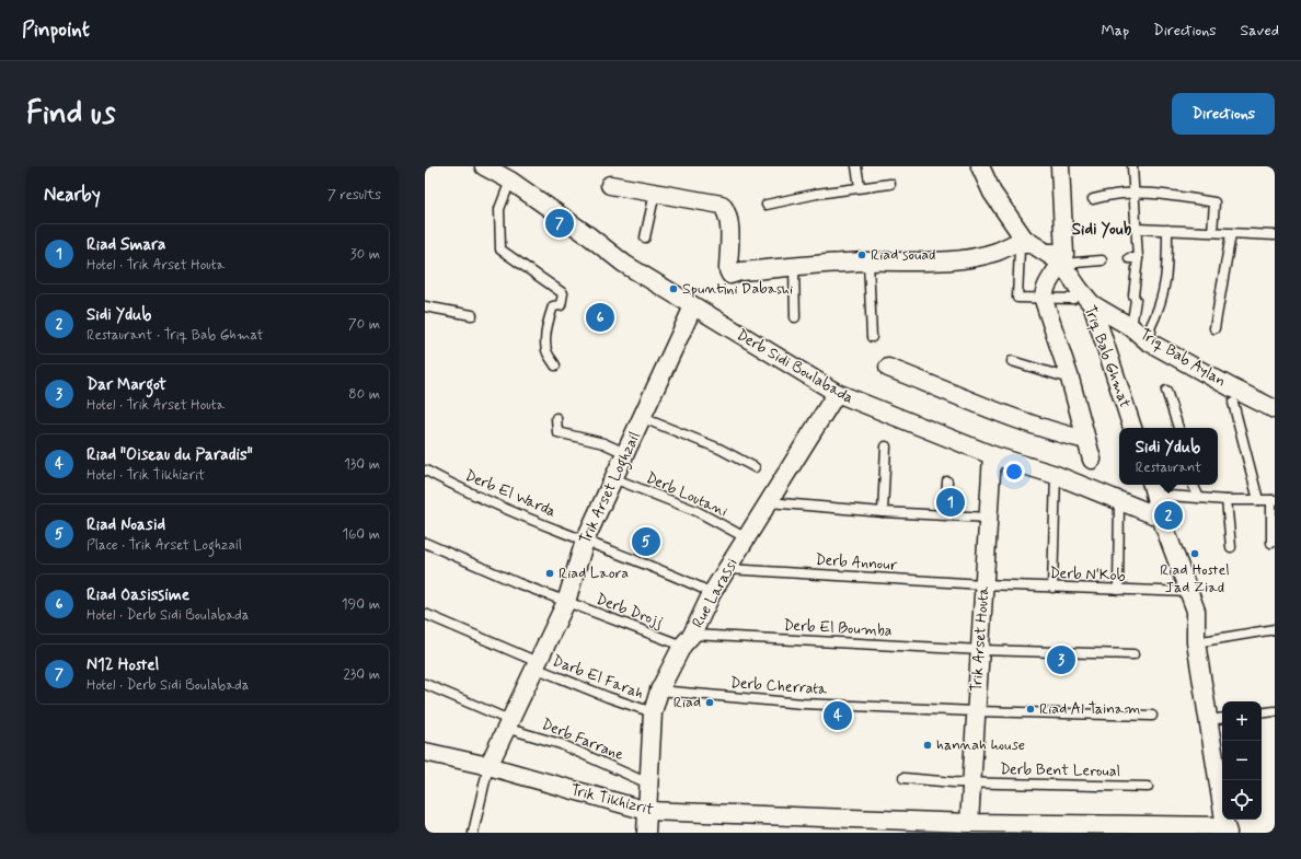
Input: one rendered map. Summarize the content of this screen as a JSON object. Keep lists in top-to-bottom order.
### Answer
{
  "streets": {
    "street": [
      "Triq Bab Ghmat",
      "Triq Bab Aylan",
      "Derb Sidi Boulabada",
      "Trik Arset Loghzail",
      "Rue Larassi",
      "Trik Arset Houta",
      "Trik Tikhizrit"
    ],
    "lane": [
      "Derb El Warda",
      "Derb Loutani",
      "Derb Annour",
      "Derb N'Kob",
      "Derb Drojj",
      "Derb El Boumba",
      "Darb El Farah",
      "Derb Cherrata",
      "Derb Farrane",
      "Derb Bent Leroual"
    ]
  },
  "crossings": [
    ["Triq Bab Ghmat", "Triq Bab Aylan"],
    ["Derb Sidi Boulabada", "Trik Arset Loghzail"],
    ["Derb Sidi Boulabada", "Rue Larassi"],
    ["Derb Sidi Boulabada", "Trik Arset Houta"],
    ["Trik Arset Loghzail", "Derb El Warda"],
    ["Trik Arset Loghzail", "Derb Loutani"],
    ["Trik Arset Loghzail", "Derb Drojj"],
    ["Trik Arset Loghzail", "Darb El Farah"],
    ["Trik Arset Loghzail", "Derb Farrane"],
    ["Trik Arset Loghzail", "Trik Tikhizrit"],
    ["Derb El Warda", "Rue Larassi"],
    ["Derb Loutani", "Rue Larassi"],
    ["Derb Annour", "Derb N'Kob"],
    ["Derb Annour", "Rue Larassi"],
    ["Derb Annour", "Trik Arset Houta"],
    ["Derb N'Kob", "Trik Arset Houta"],
    ["Rue Larassi", "Derb Drojj"],
    ["Rue Larassi", "Derb El Boumba"],
    ["Rue Larassi", "Darb El Farah"],
    ["Rue Larassi", "Derb Cherrata"],
    ["Rue Larassi", "Derb Farrane"],
    ["Rue Larassi", "Trik Tikhizrit"],
    ["Derb Drojj", "Derb El Boumba"],
    ["Derb El Boumba", "Trik Arset Houta"],
    ["Trik Arset Houta", "Derb Cherrata"],
    ["Trik Arset Houta", "Derb Bent Leroual"],
    ["Trik Arset Houta", "Trik Tikhizrit"]
  ],
  "districts": ["Sidi Youb"],
  "places": [
    "Riad souad",
    "Spuntini Dabashi",
    "Riad Hostel Jad Ziad",
    "Riad Laora",
    "Riad",
    "Riad Al Tainam",
    "hannah house"
  ],
  "page": {
    "header": "Pinpoint",
    "nav": ["Map", "Directions", "Saved"],
    "buttons": "Directions",
    "title": "Find us",
    "heading": ["Nearby", "7 results"],
    "pins": [
      "7",
      "6",
      "1",
      "2",
      "5",
      "3",
      "4"
    ],
    "list": [
      {
        "mark": "1",
        "name": "Riad Smara",
        "note": "Hotel · Trik Arset Houta",
        "value": "30 m"
      },
      {
        "mark": "2",
        "name": "Sidi Ydub",
        "note": "Restaurant · Triq Bab Ghmat",
        "value": "70 m"
      },
      {
        "mark": "3",
        "name": "Dar Margot",
        "note": "Hotel · Trik Arset Houta",
        "value": "80 m"
      },
      {
        "mark": "4",
        "name": "Riad \"Oiseau du Paradis\"",
        "note": "Hotel · Trik Tikhizrit",
        "value": "130 m"
      },
      {
        "mark": "5",
        "name": "Riad Noasid",
        "note": "Place · Trik Arset Loghzail",
        "value": "160 m"
      },
      {
        "mark": "6",
        "name": "Riad Oasissime",
        "note": "Hotel · Derb Sidi Boulabada",
        "value": "190 m"
      },
      {
        "mark": "7",
        "name": "N12 Hostel",
        "note": "Hotel · Derb Sidi Boulabada",
        "value": "230 m"
      }
    ],
    "popup": ["Sidi Ydub", "Restaurant"],
    "map_buttons": ["+", "−"]
  }
}
